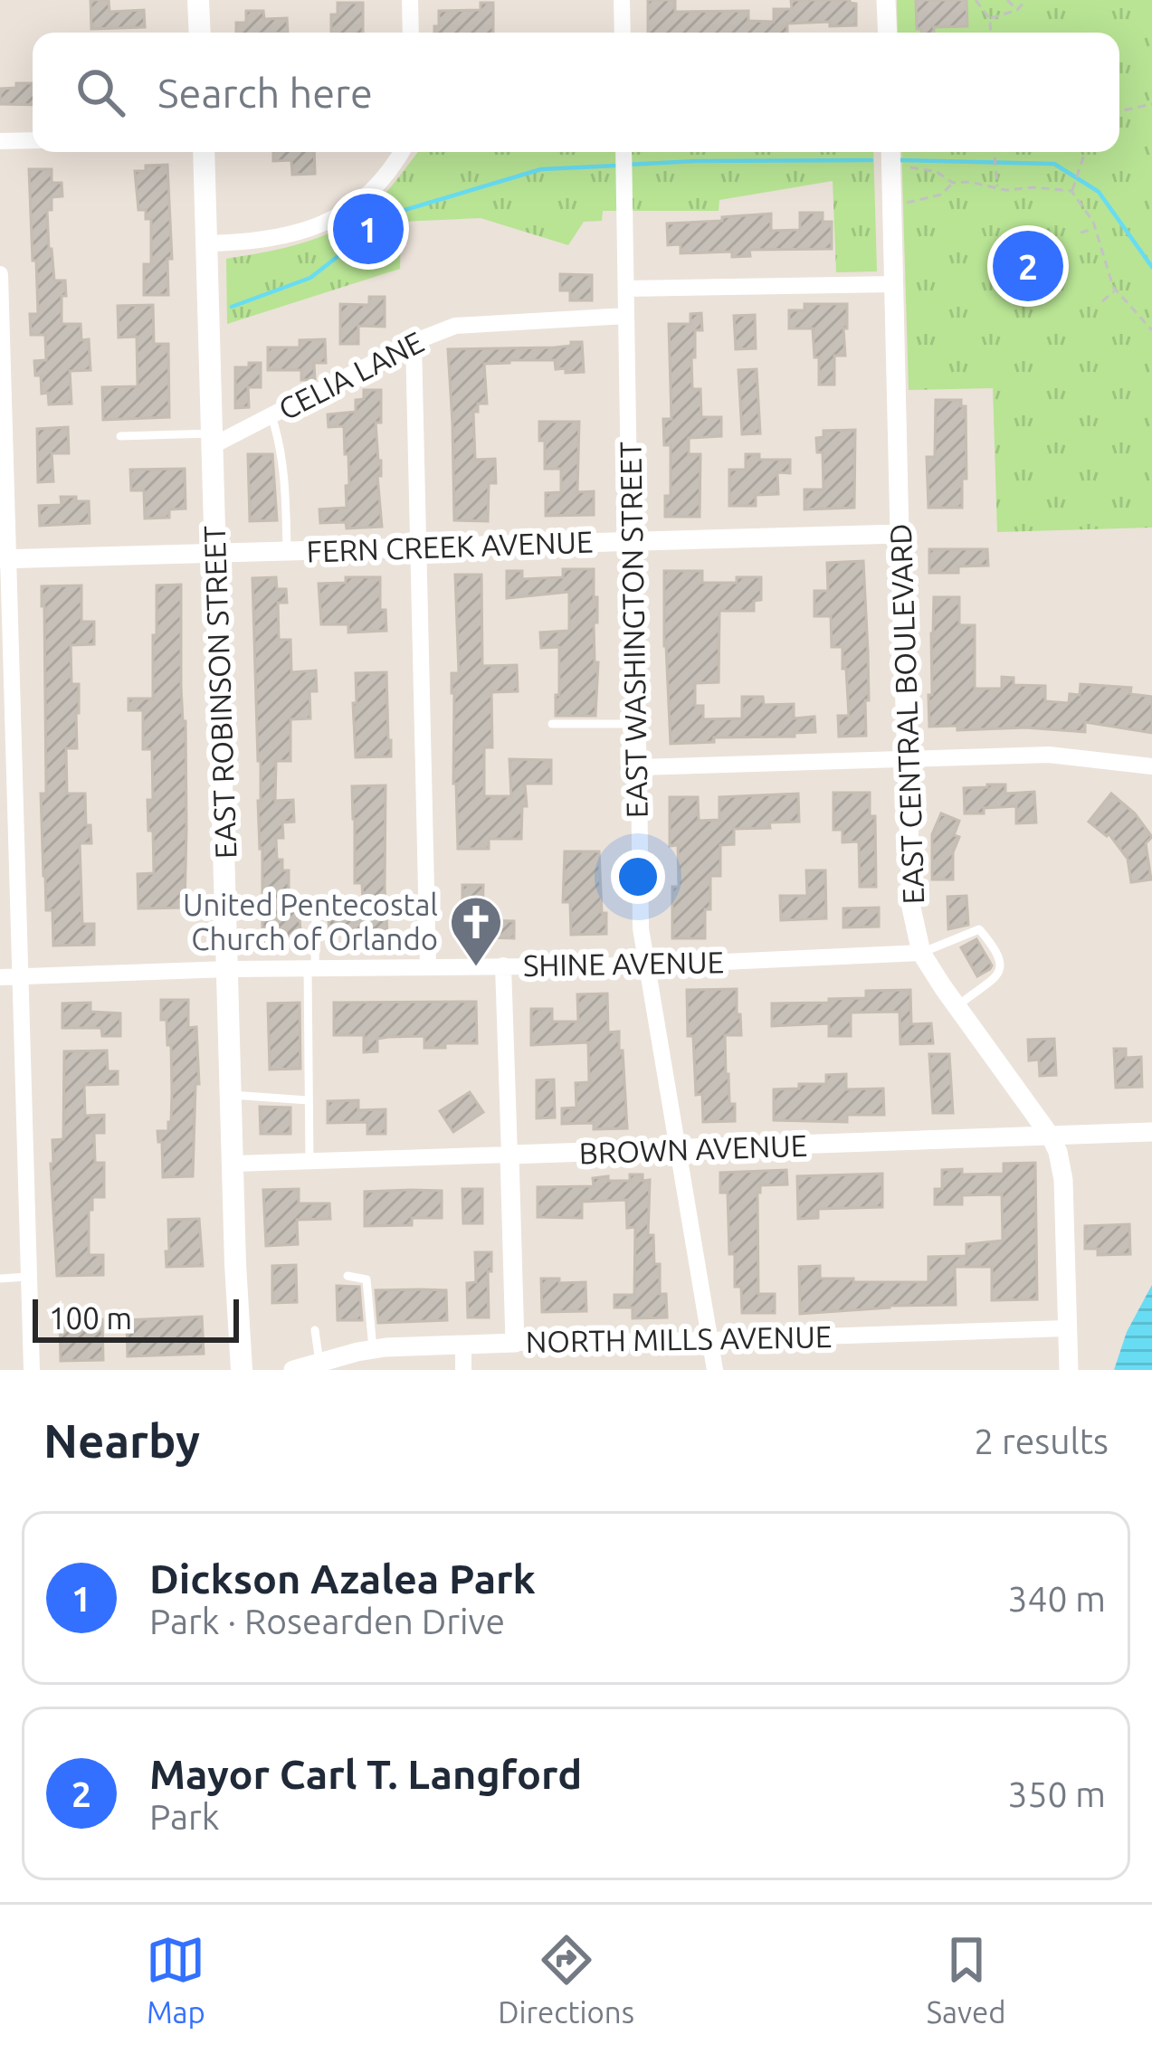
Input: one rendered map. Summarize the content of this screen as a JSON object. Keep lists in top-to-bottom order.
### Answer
{
  "streets": {
    "main road": ["EAST ROBINSON STREET"],
    "street": [
      "CELIA LANE",
      "FERN CREEK AVENUE",
      "EAST WASHINGTON STREET",
      "EAST CENTRAL BOULEVARD",
      "SHINE AVENUE",
      "BROWN AVENUE",
      "NORTH MILLS AVENUE"
    ]
  },
  "crossings": [
    ["CELIA LANE", "EAST WASHINGTON STREET"],
    ["CELIA LANE", "EAST ROBINSON STREET"],
    ["FERN CREEK AVENUE", "EAST WASHINGTON STREET"],
    ["FERN CREEK AVENUE", "EAST ROBINSON STREET"],
    ["FERN CREEK AVENUE", "EAST CENTRAL BOULEVARD"],
    ["EAST WASHINGTON STREET", "SHINE AVENUE"],
    ["EAST WASHINGTON STREET", "BROWN AVENUE"],
    ["EAST WASHINGTON STREET", "NORTH MILLS AVENUE"],
    ["EAST ROBINSON STREET", "SHINE AVENUE"],
    ["EAST ROBINSON STREET", "BROWN AVENUE"],
    ["EAST CENTRAL BOULEVARD", "SHINE AVENUE"],
    ["EAST CENTRAL BOULEVARD", "BROWN AVENUE"],
    ["EAST CENTRAL BOULEVARD", "NORTH MILLS AVENUE"]
  ],
  "places": {
    "church": ["United Pentecostal Church of Orlando"]
  },
  "scale_bar": "100 m",
  "page": {
    "search": "Search here",
    "pins": ["1", "2"],
    "scale": "100 m",
    "heading": ["Nearby", "2 results"],
    "list": [
      {
        "mark": "1",
        "name": "Dickson Azalea Park",
        "note": "Park · Rosearden Drive",
        "value": "340 m"
      },
      {
        "mark": "2",
        "name": "Mayor Carl T. Langford",
        "note": "Park",
        "value": "350 m"
      }
    ],
    "nav": ["Map", "Directions", "Saved"]
  }
}
